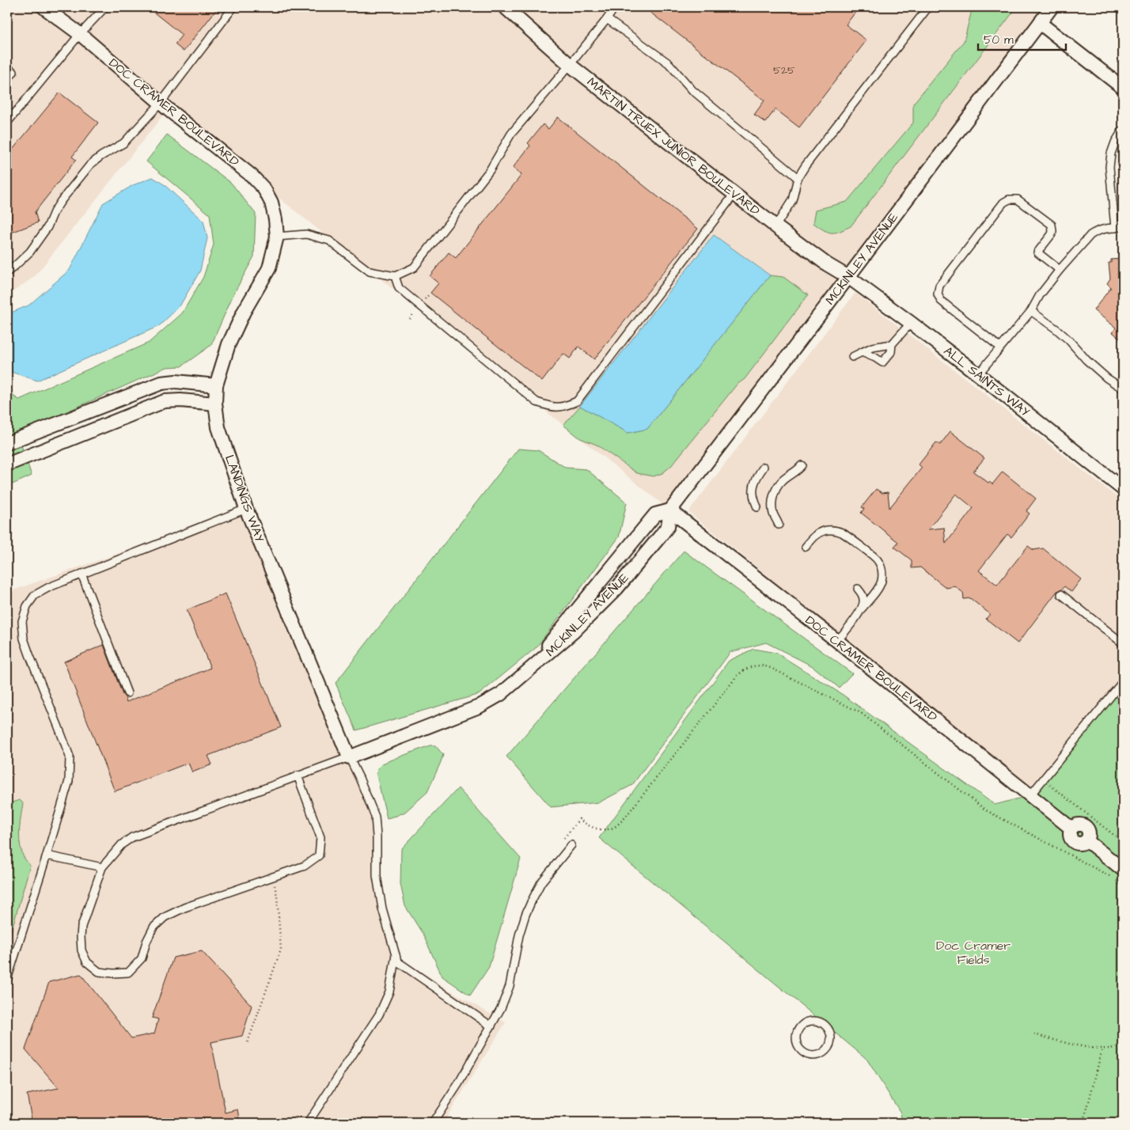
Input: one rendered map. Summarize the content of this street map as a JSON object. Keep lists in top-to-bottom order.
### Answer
{
  "streets": {
    "street": [
      "DOC CRAMER BOULEVARD",
      "MARTIN TRUEX JUNIOR BOULEVARD",
      "MCKINLEY AVENUE",
      "ALL SAINTS WAY",
      "LANDINGS WAY"
    ]
  },
  "crossings": [
    ["DOC CRAMER BOULEVARD", "MCKINLEY AVENUE"],
    ["DOC CRAMER BOULEVARD", "LANDINGS WAY"],
    ["MARTIN TRUEX JUNIOR BOULEVARD", "MCKINLEY AVENUE"],
    ["MARTIN TRUEX JUNIOR BOULEVARD", "ALL SAINTS WAY"],
    ["MCKINLEY AVENUE", "ALL SAINTS WAY"],
    ["MCKINLEY AVENUE", "LANDINGS WAY"]
  ],
  "parks": ["Doc Cramer Fields"],
  "house_numbers": ["525"],
  "scale_bar": "50 m"
}
